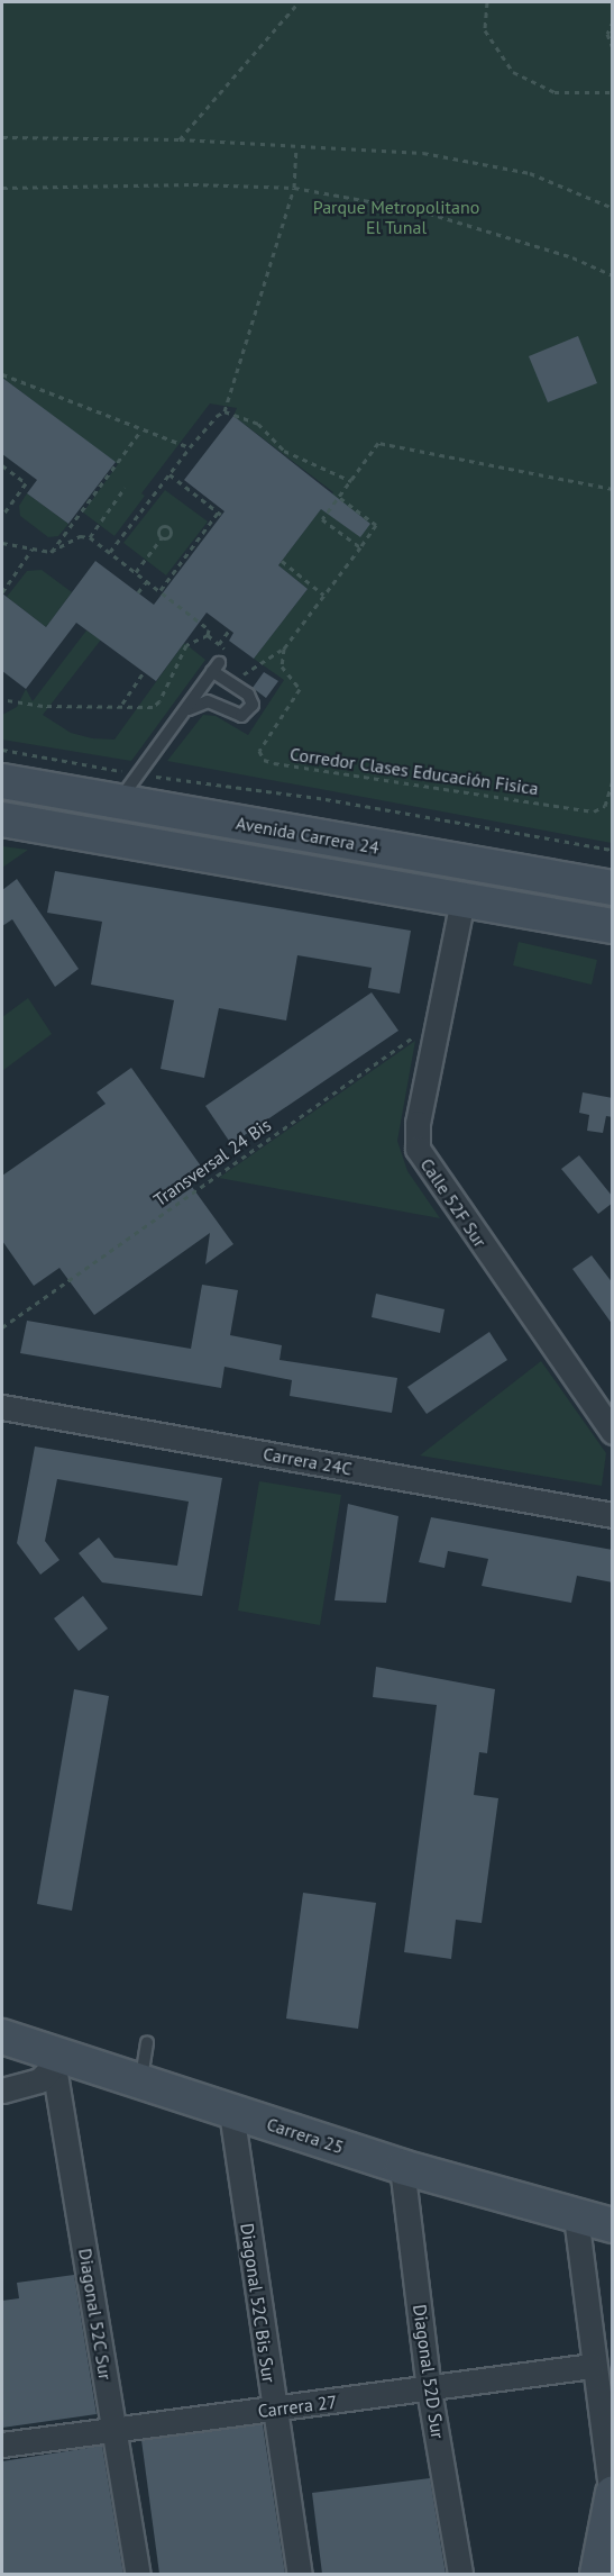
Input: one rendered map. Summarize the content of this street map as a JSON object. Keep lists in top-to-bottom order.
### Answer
{
  "streets": {
    "main road": ["Avenida Carrera 24", "Carrera 25"],
    "street": [
      "Calle 52F Sur",
      "Carrera 24C",
      "Diagonal 52C Bis Sur",
      "Diagonal 52C Sur",
      "Diagonal 52D Sur",
      "Carrera 27"
    ],
    "path": ["Corredor Clases Educación Fisica", "Transversal 24 Bis"]
  },
  "crossings": [
    ["Avenida Carrera 24", "Calle 52F Sur"],
    ["Transversal 24 Bis", "Calle 52F Sur"],
    ["Carrera 25", "Diagonal 52C Bis Sur"],
    ["Carrera 25", "Diagonal 52C Sur"],
    ["Carrera 25", "Diagonal 52D Sur"],
    ["Diagonal 52C Bis Sur", "Carrera 27"],
    ["Diagonal 52C Sur", "Carrera 27"],
    ["Diagonal 52D Sur", "Carrera 27"]
  ],
  "parks": ["Parque Metropolitano El Tunal"]
}
